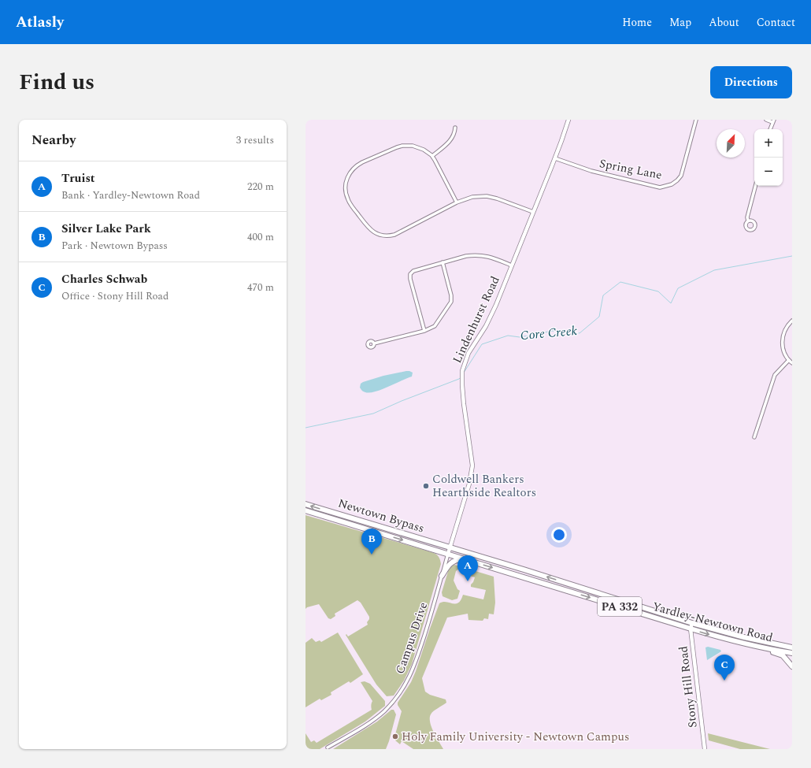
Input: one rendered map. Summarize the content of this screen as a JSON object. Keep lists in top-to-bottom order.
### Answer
{
  "streets": {
    "highway": ["Newtown Bypass", "PA 332", "Yardley-Newtown Road"],
    "street": [
      "Spring Lane",
      "Lindenhurst Road",
      "Campus Drive",
      "Stony Hill Road"
    ]
  },
  "crossings": [
    ["Spring Lane", "Lindenhurst Road"],
    ["Lindenhurst Road", "Newtown Bypass"],
    ["Lindenhurst Road", "Yardley-Newtown Road"],
    ["Lindenhurst Road", "Campus Drive"],
    ["Newtown Bypass", "Yardley-Newtown Road"],
    ["Newtown Bypass", "Campus Drive"],
    ["Yardley-Newtown Road", "Campus Drive"],
    ["Yardley-Newtown Road", "Stony Hill Road"]
  ],
  "water": ["Core Creek"],
  "places": ["Coldwell Bankers Hearthside Realtors", "Holy Family University - Newtown Campus"],
  "north": "top right",
  "page": {
    "header": "Atlasly",
    "nav": [
      "Home",
      "Map",
      "About",
      "Contact"
    ],
    "title": "Find us",
    "buttons": "Directions",
    "heading": ["Nearby", "3 results"],
    "map_buttons": ["+", "−"],
    "list": [
      {
        "mark": "A",
        "name": "Truist",
        "note": "Bank · Yardley-Newtown Road",
        "value": "220 m"
      },
      {
        "mark": "B",
        "name": "Silver Lake Park",
        "note": "Park · Newtown Bypass",
        "value": "400 m"
      },
      {
        "mark": "C",
        "name": "Charles Schwab",
        "note": "Office · Stony Hill Road",
        "value": "470 m"
      }
    ],
    "pins": ["B", "A", "C"]
  }
}
